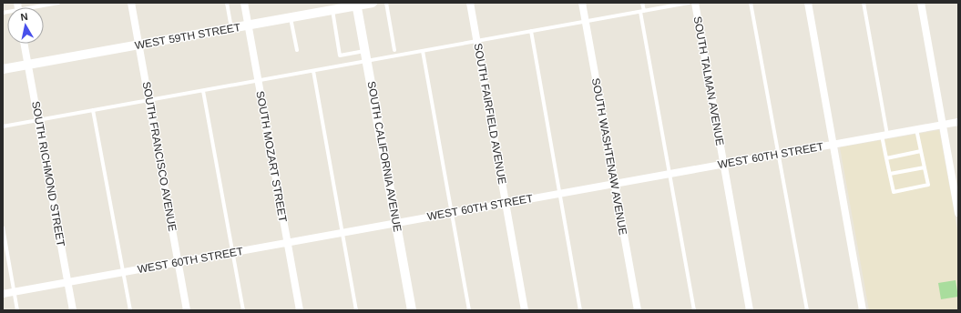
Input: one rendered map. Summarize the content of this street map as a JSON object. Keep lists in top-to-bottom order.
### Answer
{
  "streets": {
    "street": [
      "WEST 59TH STREET",
      "SOUTH TALMAN AVENUE",
      "SOUTH FAIRFIELD AVENUE",
      "WEST 60TH STREET",
      "SOUTH FRANCISCO AVENUE",
      "SOUTH MOZART STREET",
      "SOUTH CALIFORNIA AVENUE",
      "SOUTH WASHTENAW AVENUE",
      "SOUTH RICHMOND STREET"
    ]
  },
  "crossings": [
    ["WEST 59TH STREET", "SOUTH FRANCISCO AVENUE"],
    ["WEST 59TH STREET", "SOUTH MOZART STREET"],
    ["WEST 59TH STREET", "SOUTH CALIFORNIA AVENUE"],
    ["WEST 59TH STREET", "SOUTH RICHMOND STREET"],
    ["SOUTH TALMAN AVENUE", "WEST 60TH STREET"],
    ["SOUTH FAIRFIELD AVENUE", "WEST 60TH STREET"],
    ["WEST 60TH STREET", "SOUTH FRANCISCO AVENUE"],
    ["WEST 60TH STREET", "SOUTH MOZART STREET"],
    ["WEST 60TH STREET", "SOUTH CALIFORNIA AVENUE"],
    ["WEST 60TH STREET", "SOUTH WASHTENAW AVENUE"],
    ["WEST 60TH STREET", "SOUTH RICHMOND STREET"]
  ],
  "north": "top"
}
